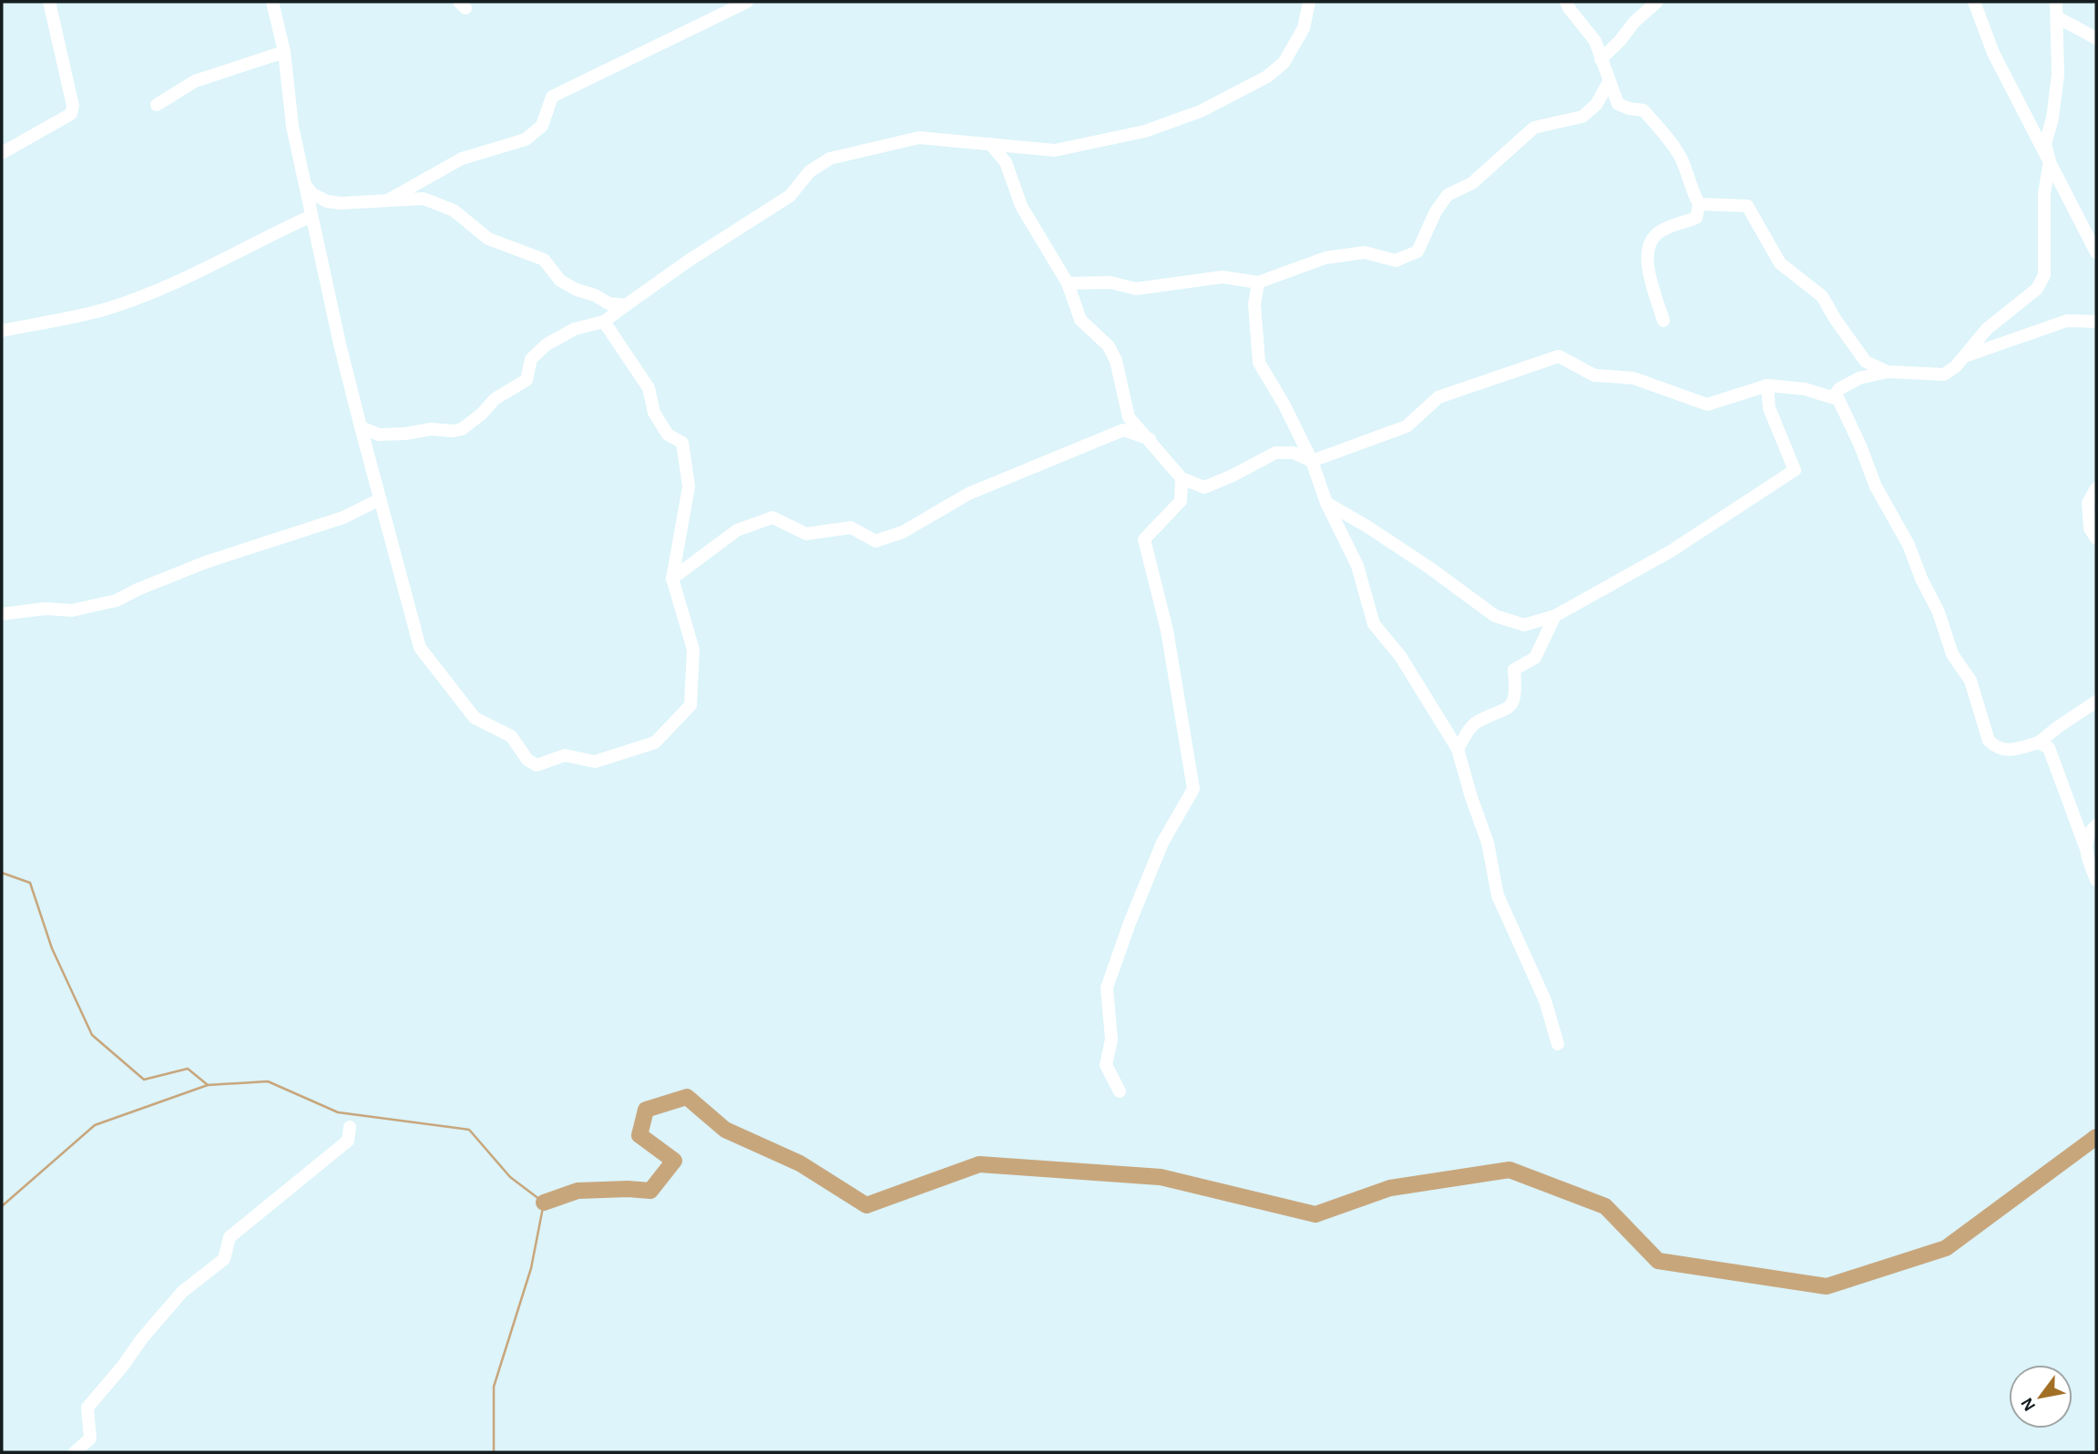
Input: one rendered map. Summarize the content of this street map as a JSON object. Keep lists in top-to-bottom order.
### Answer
{
  "north": "bottom left"
}
